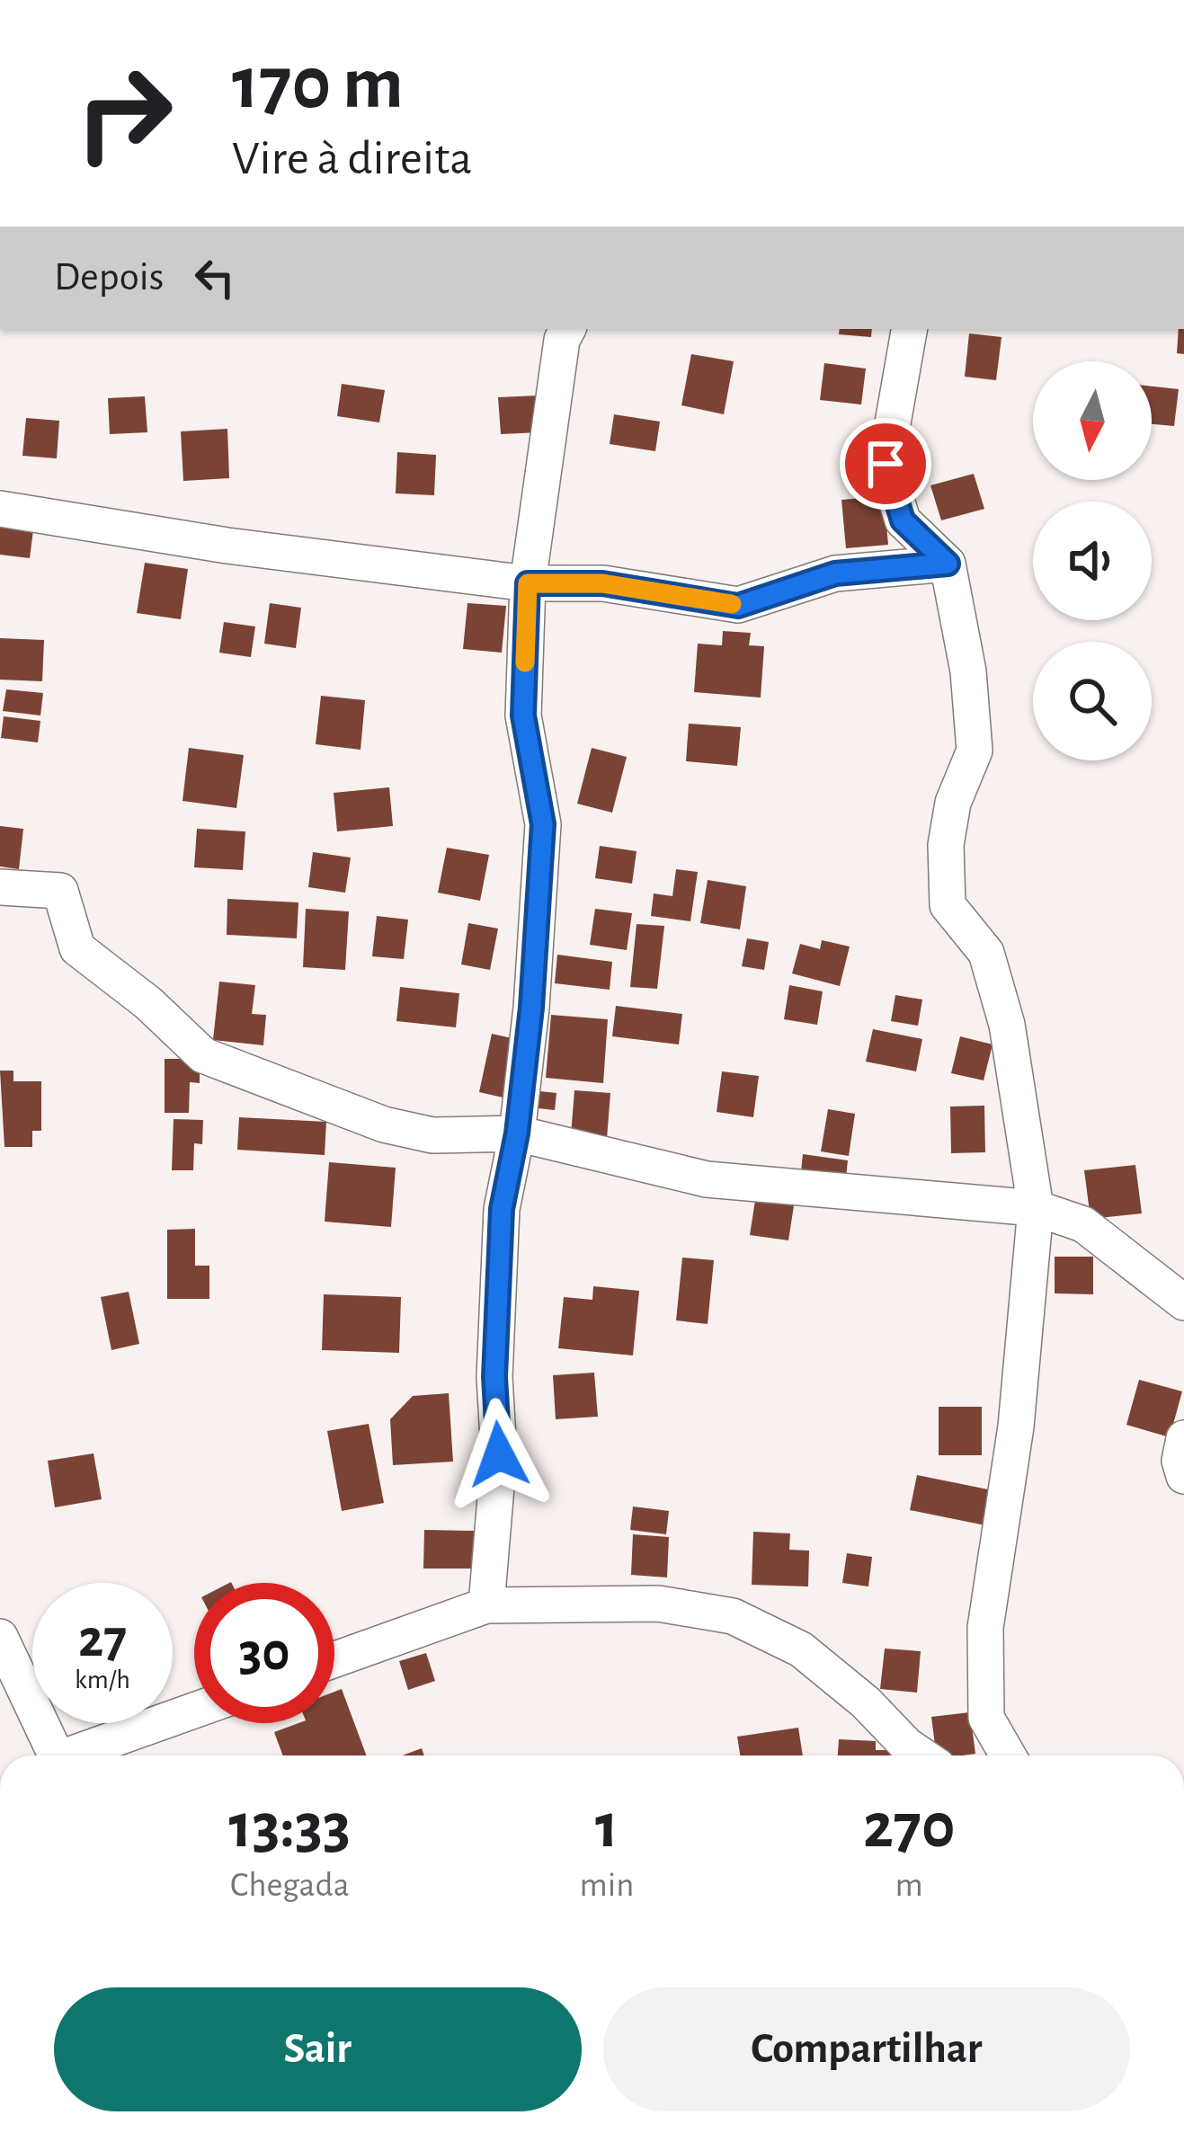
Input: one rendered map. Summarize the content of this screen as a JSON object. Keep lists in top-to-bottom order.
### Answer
{
  "north": "bottom",
  "page": {
    "turn": ["170 m", "Vire à direita"],
    "then": "Depois",
    "speed": "27 km/h",
    "limit": "30",
    "eta": [
      "13:33",
      "Chegada",
      "1",
      "min",
      "270",
      "m"
    ],
    "buttons": ["Sair", "Compartilhar"]
  }
}
